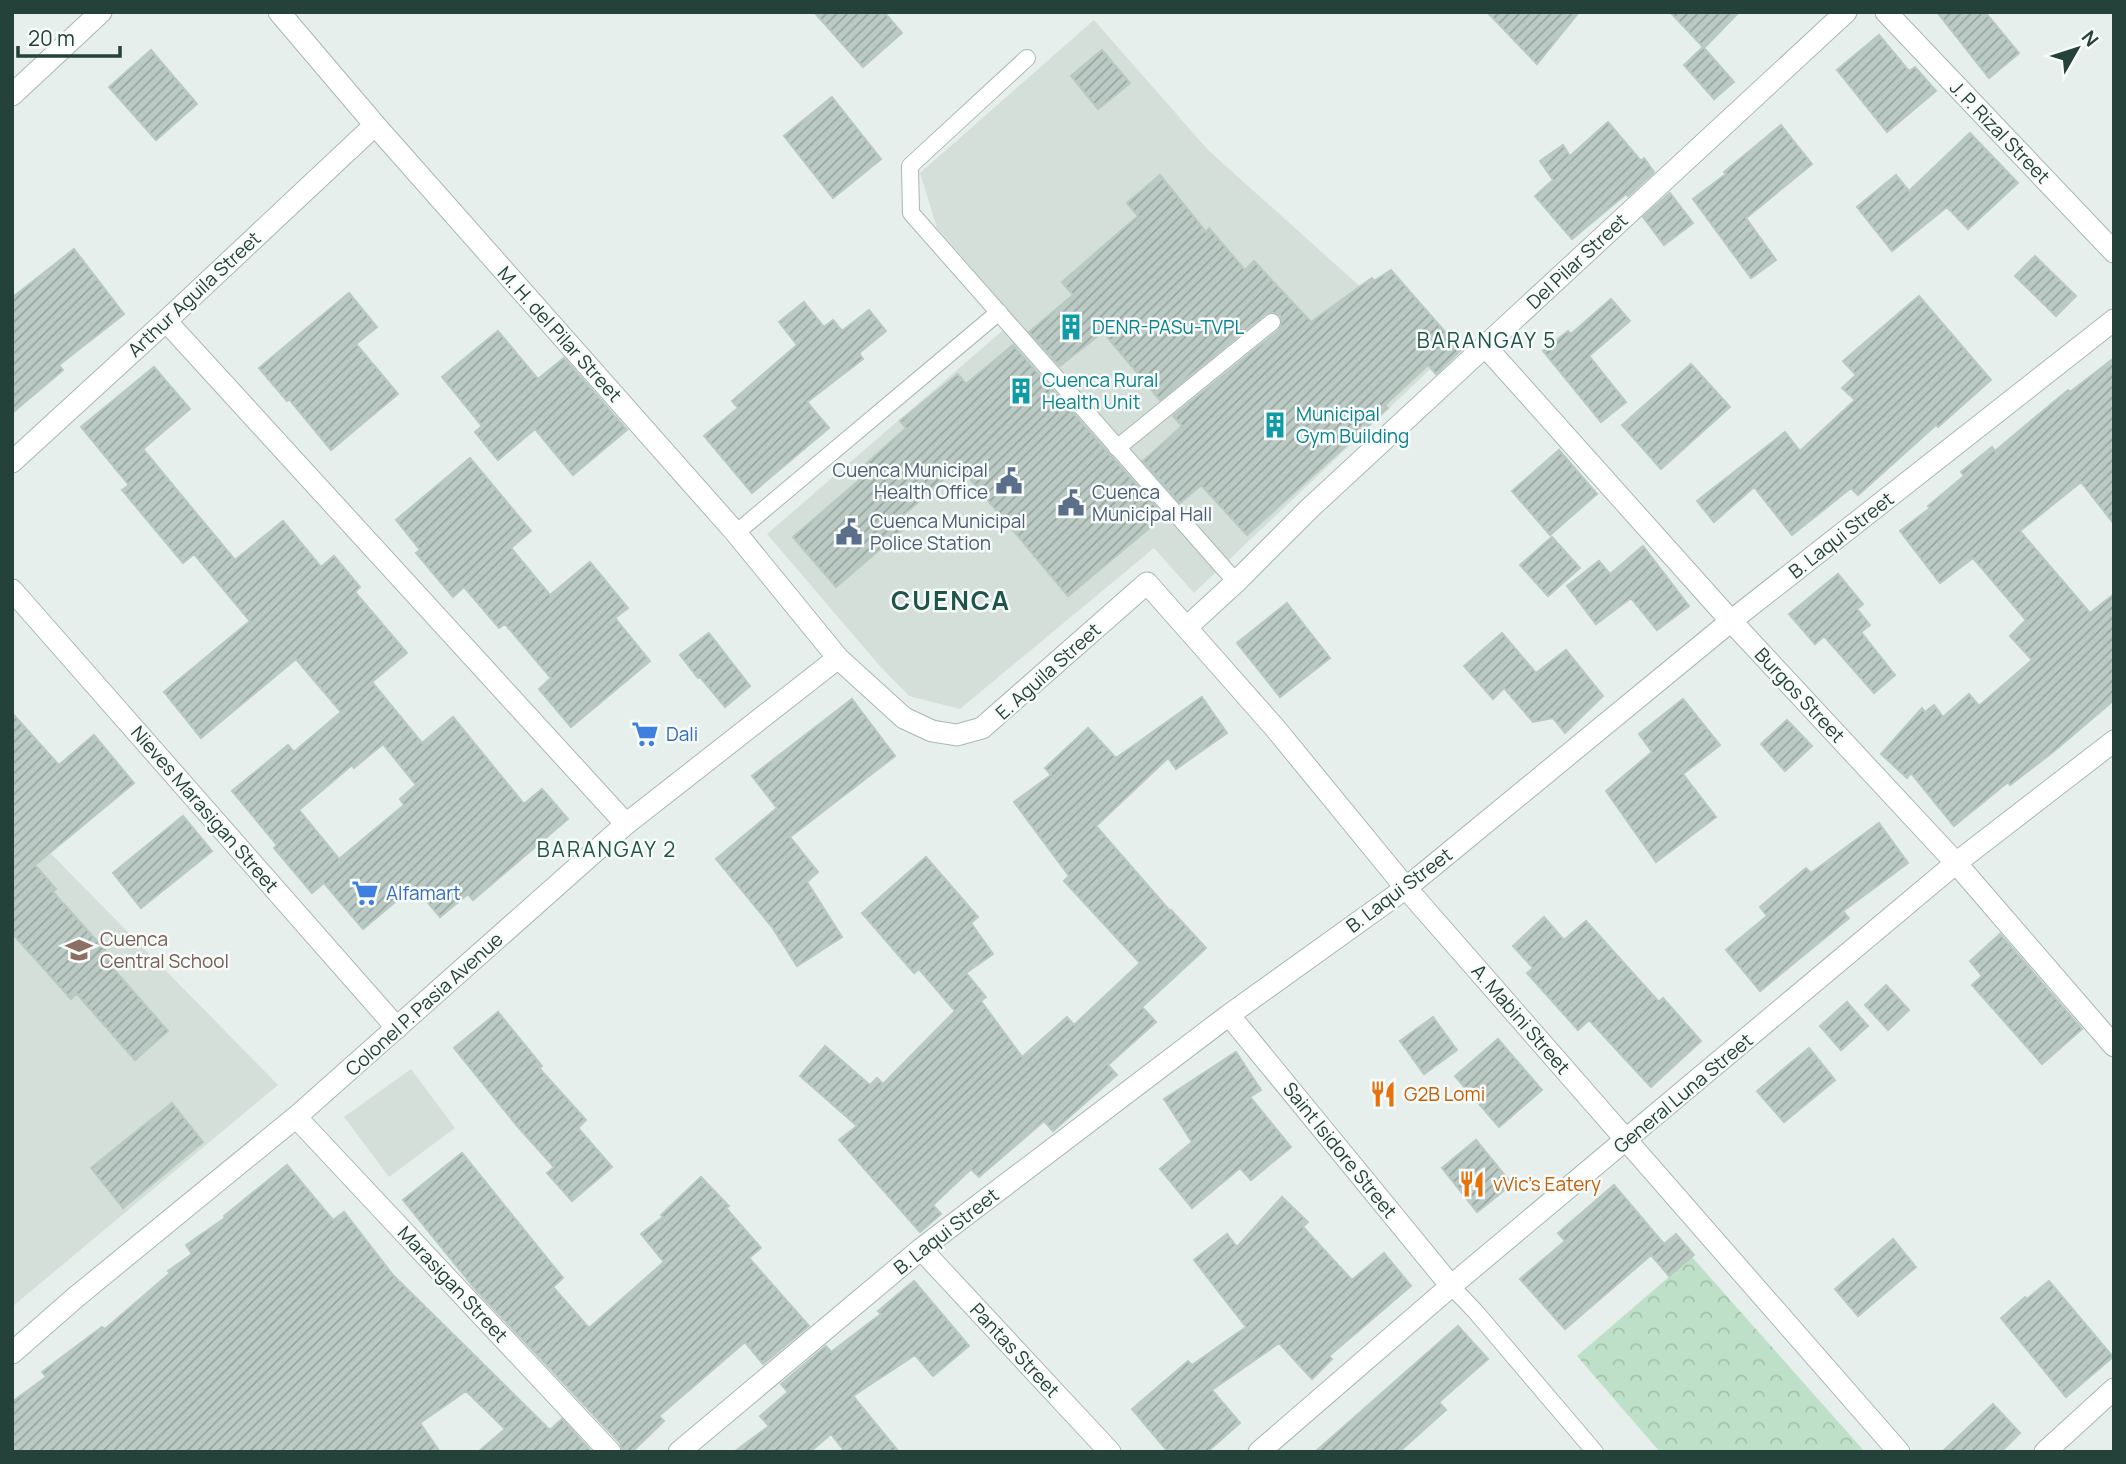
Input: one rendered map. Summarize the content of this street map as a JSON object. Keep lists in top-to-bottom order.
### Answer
{
  "streets": {
    "street": [
      "J. P. Rizal Street",
      "Del Pilar Street",
      "Arthur Aguila Street",
      "M. H. del Pilar Street",
      "B. Laqui Street",
      "E. Aguila Street",
      "Burgos Street",
      "Nieves Marasigan Street",
      "Colonel P. Pasia Avenue",
      "A. Mabini Street",
      "General Luna Street",
      "Saint Isidore Street",
      "Marasigan Street",
      "Pantas Street"
    ]
  },
  "crossings": [
    ["Del Pilar Street", "Burgos Street"],
    ["Del Pilar Street", "A. Mabini Street"],
    ["Arthur Aguila Street", "M. H. del Pilar Street"],
    ["M. H. del Pilar Street", "E. Aguila Street"],
    ["M. H. del Pilar Street", "Colonel P. Pasia Avenue"],
    ["B. Laqui Street", "Burgos Street"],
    ["B. Laqui Street", "A. Mabini Street"],
    ["B. Laqui Street", "Saint Isidore Street"],
    ["B. Laqui Street", "Pantas Street"],
    ["E. Aguila Street", "Colonel P. Pasia Avenue"],
    ["E. Aguila Street", "A. Mabini Street"],
    ["Burgos Street", "General Luna Street"],
    ["Nieves Marasigan Street", "Colonel P. Pasia Avenue"],
    ["Colonel P. Pasia Avenue", "Marasigan Street"],
    ["A. Mabini Street", "General Luna Street"],
    ["General Luna Street", "Saint Isidore Street"]
  ],
  "districts": ["BARANGAY 5", "CUENCA", "BARANGAY 2"],
  "places": {
    "building": ["DENR-PASu-TVPL", "Cuenca Rural Health Unit", "Municipal Gym Building"],
    "public building": ["Cuenca Municipal Health Office", "Cuenca Municipal Hall", "Cuenca Municipal Police Station"],
    "supermarket": ["Dali", "Alfamart"],
    "school or university": ["Cuenca Central School"],
    "restaurant": ["G2B Lomi", "vVic's Eatery"]
  },
  "scale_bar": "20 m",
  "north": "top right"
}
